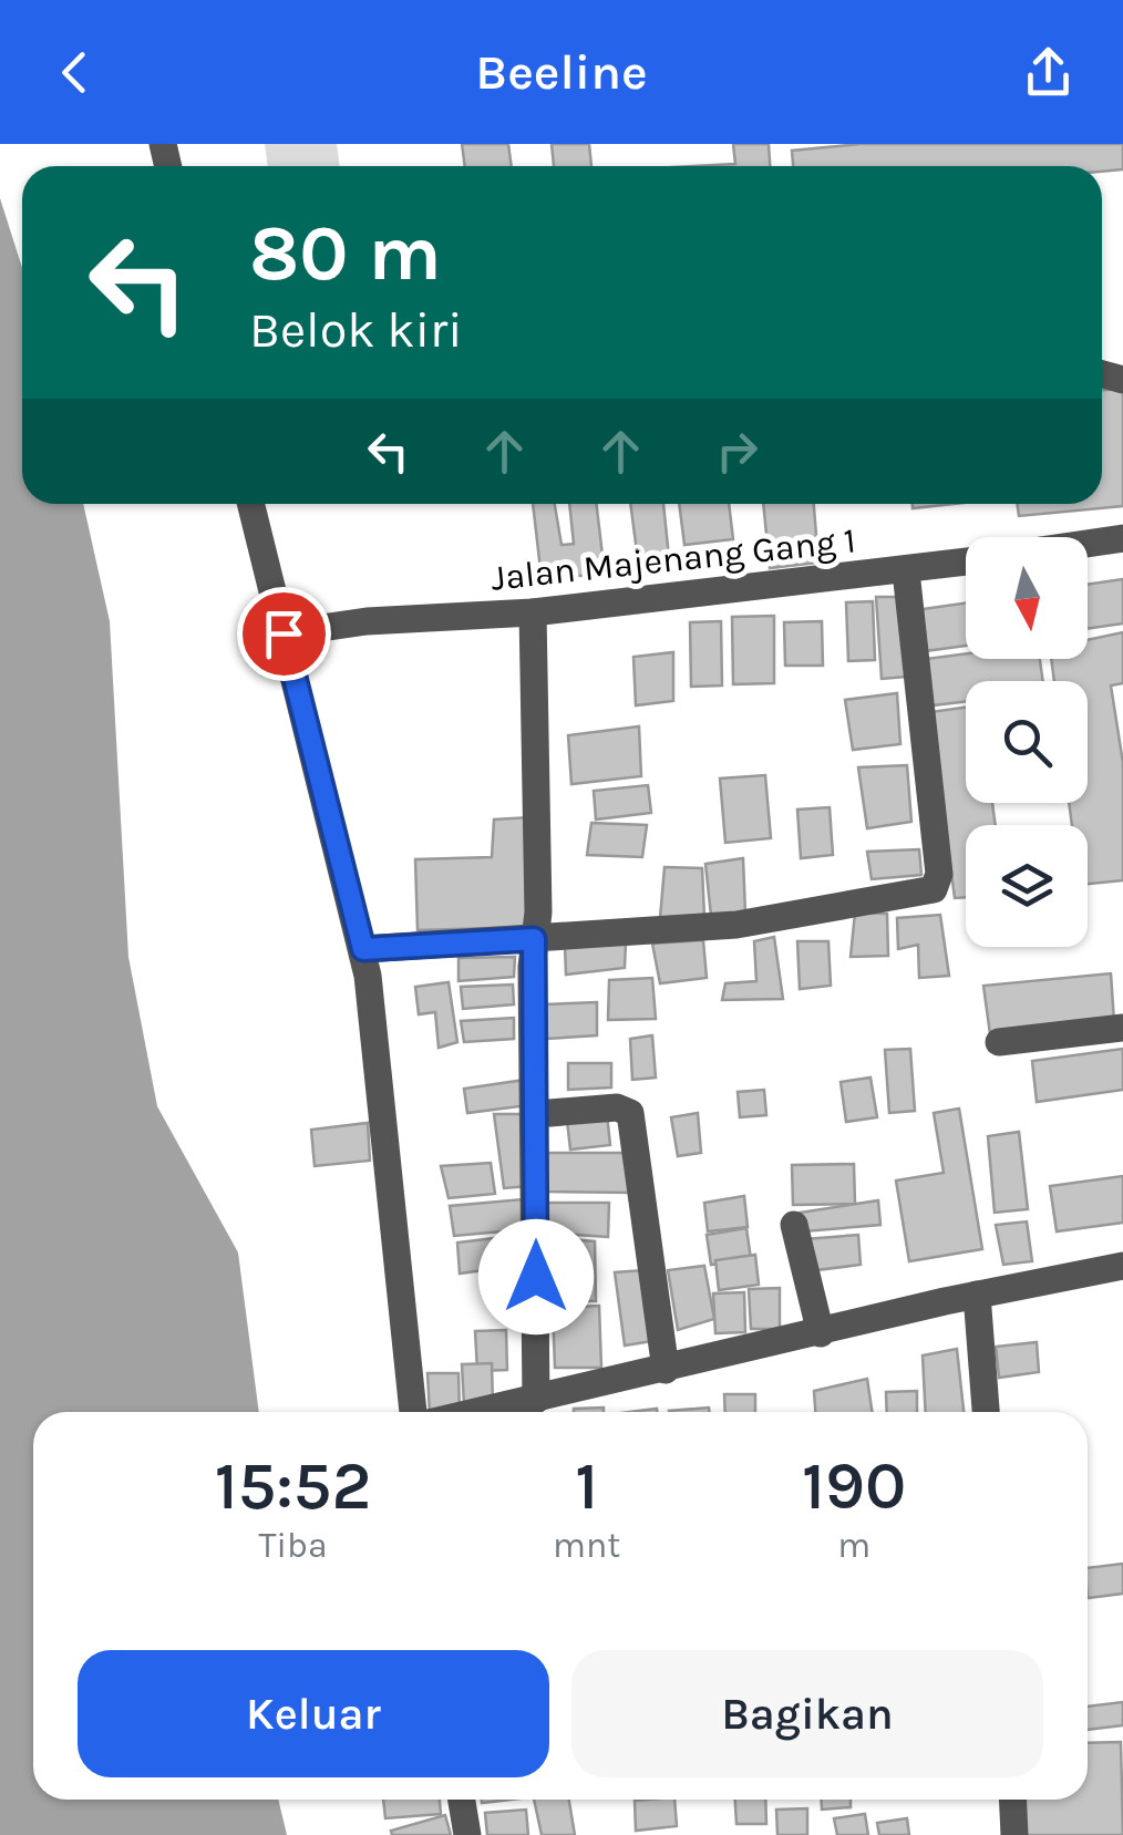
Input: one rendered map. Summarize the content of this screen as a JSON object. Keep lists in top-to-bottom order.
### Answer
{
  "streets": {
    "street": ["Jalan Majenang Gang 1"]
  },
  "north": "bottom",
  "page": {
    "header": "Beeline",
    "turn": ["80 m", "Belok kiri"],
    "eta": [
      "15:52",
      "Tiba",
      "1",
      "mnt",
      "190",
      "m"
    ],
    "buttons": ["Keluar", "Bagikan"]
  }
}
